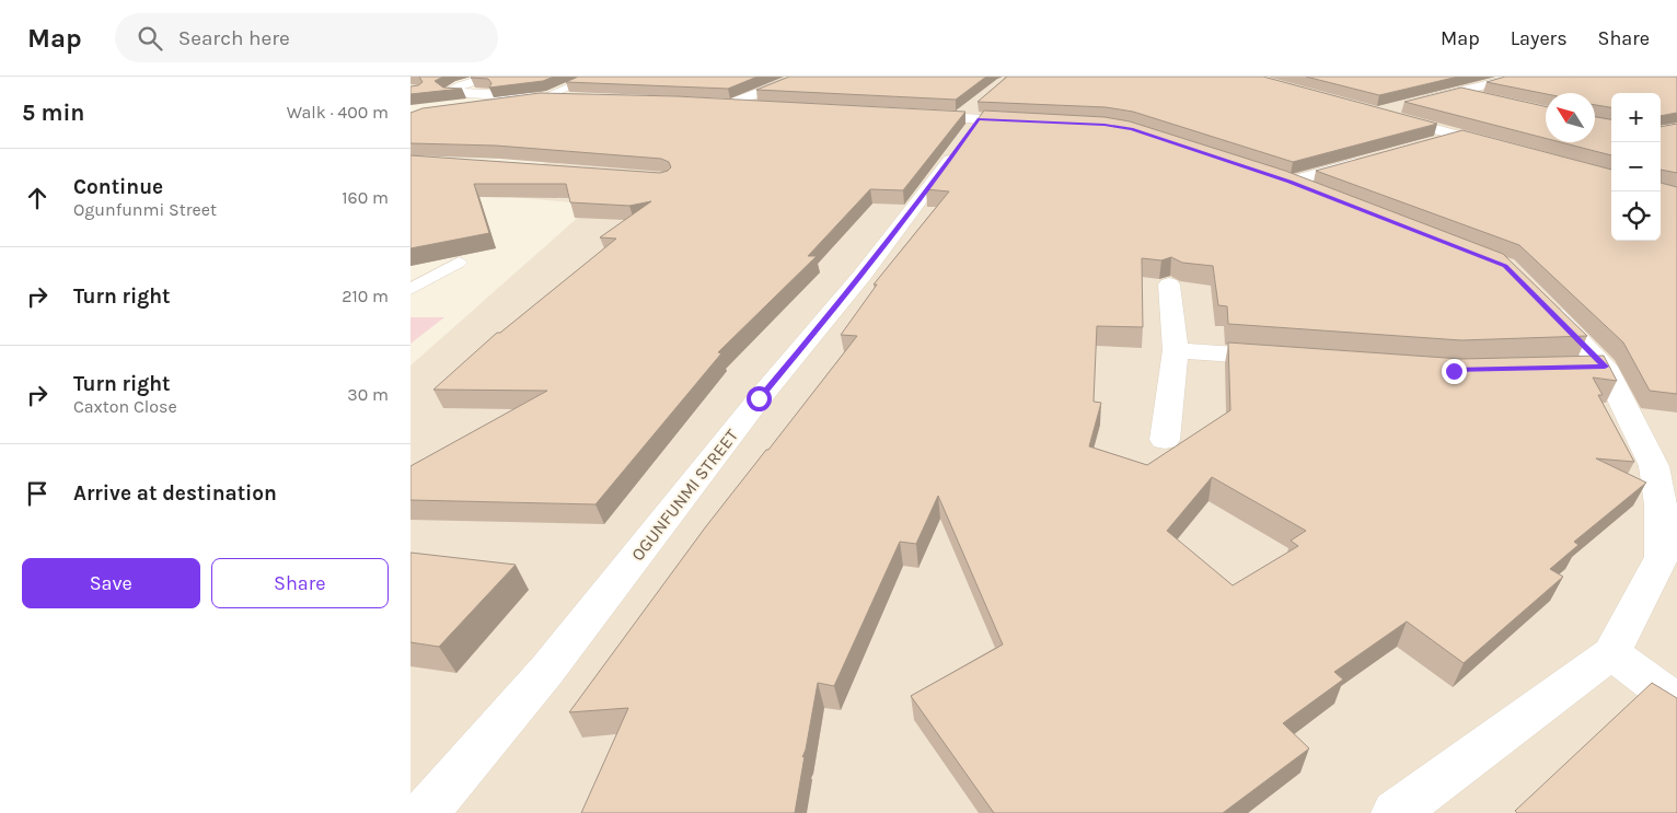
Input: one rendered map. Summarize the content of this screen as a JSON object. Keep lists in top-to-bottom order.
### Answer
{
  "streets": {
    "street": ["OGUNFUNMI STREET"]
  },
  "north": "top left",
  "page": {
    "header": "Map",
    "search": "Search here",
    "nav": ["Map", "Layers", "Share"],
    "heading": ["5 min", "Walk · 400 m"],
    "map_buttons": ["+", "−"],
    "list": [
      ["Continue", "Ogunfunmi Street", "160 m"],
      ["Turn right", "210 m"],
      ["Turn right", "Caxton Close", "30 m"],
      "Arrive at destination"
    ],
    "buttons": ["Save", "Share"]
  }
}
